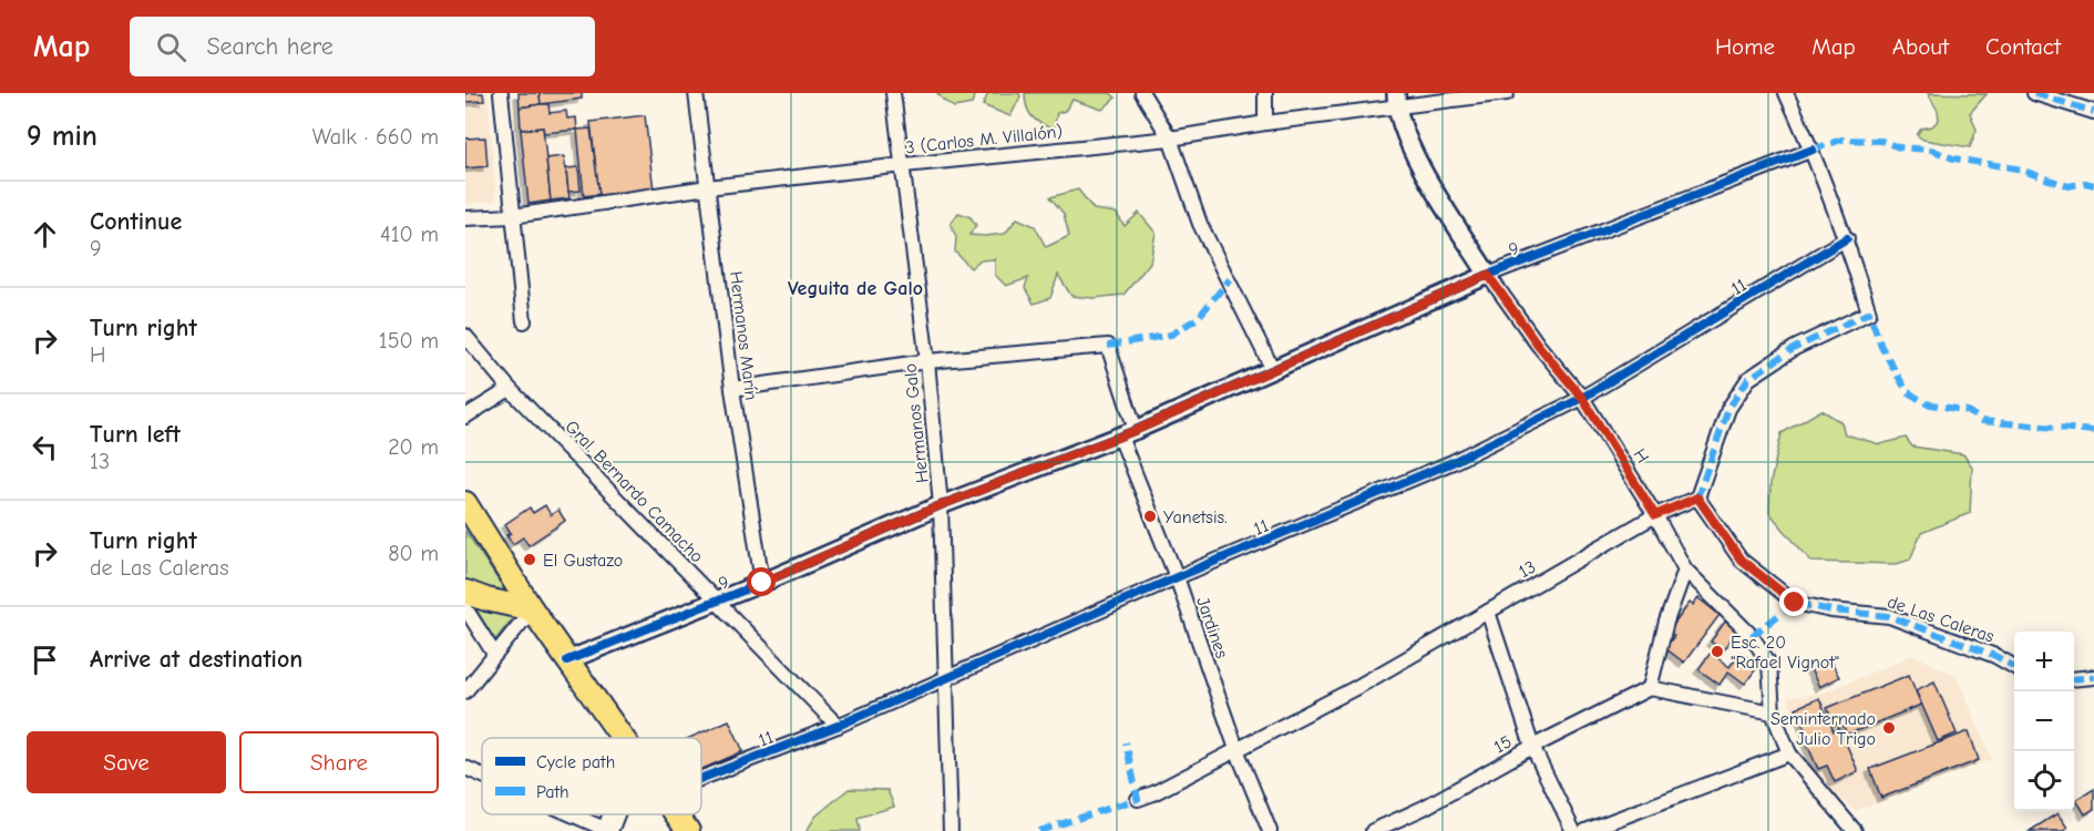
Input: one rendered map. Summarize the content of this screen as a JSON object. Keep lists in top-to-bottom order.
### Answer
{
  "streets": {
    "street": [
      "3 (Carlos M. Villalón)",
      "9",
      "11",
      "Hermanos Marín",
      "Hermanos Galo",
      "H",
      "Gral. Bernardo Camacho",
      "13",
      "de Las Caleras",
      "Jardines",
      "15"
    ]
  },
  "crossings": [
    ["3 (Carlos M. Villalón)", "Hermanos Marín"],
    ["3 (Carlos M. Villalón)", "Hermanos Galo"],
    ["3 (Carlos M. Villalón)", "H"],
    ["9", "Hermanos Marín"],
    ["9", "Hermanos Galo"],
    ["9", "H"],
    ["9", "Gral. Bernardo Camacho"],
    ["9", "Jardines"],
    ["11", "Hermanos Galo"],
    ["11", "H"],
    ["11", "Gral. Bernardo Camacho"],
    ["11", "Jardines"],
    ["Hermanos Galo", "Jardines"],
    ["H", "13"],
    ["13", "de Las Caleras"],
    ["13", "Jardines"]
  ],
  "districts": ["Veguita de Galo"],
  "places": [
    "Yanetsis.",
    "El Gustazo",
    "Esc. 20 \"Rafael Vignot\"",
    "Seminternado Julio Trigo"
  ],
  "legend": ["Cycle path", "Path"],
  "page": {
    "header": "Map",
    "search": "Search here",
    "nav": [
      "Home",
      "Map",
      "About",
      "Contact"
    ],
    "heading": ["9 min", "Walk · 660 m"],
    "list": [
      ["Continue", "9", "410 m"],
      ["Turn right", "H", "150 m"],
      ["Turn left", "13", "20 m"],
      ["Turn right", "de Las Caleras", "80 m"],
      "Arrive at destination"
    ],
    "map_buttons": ["+", "−"],
    "buttons": ["Save", "Share"]
  }
}
